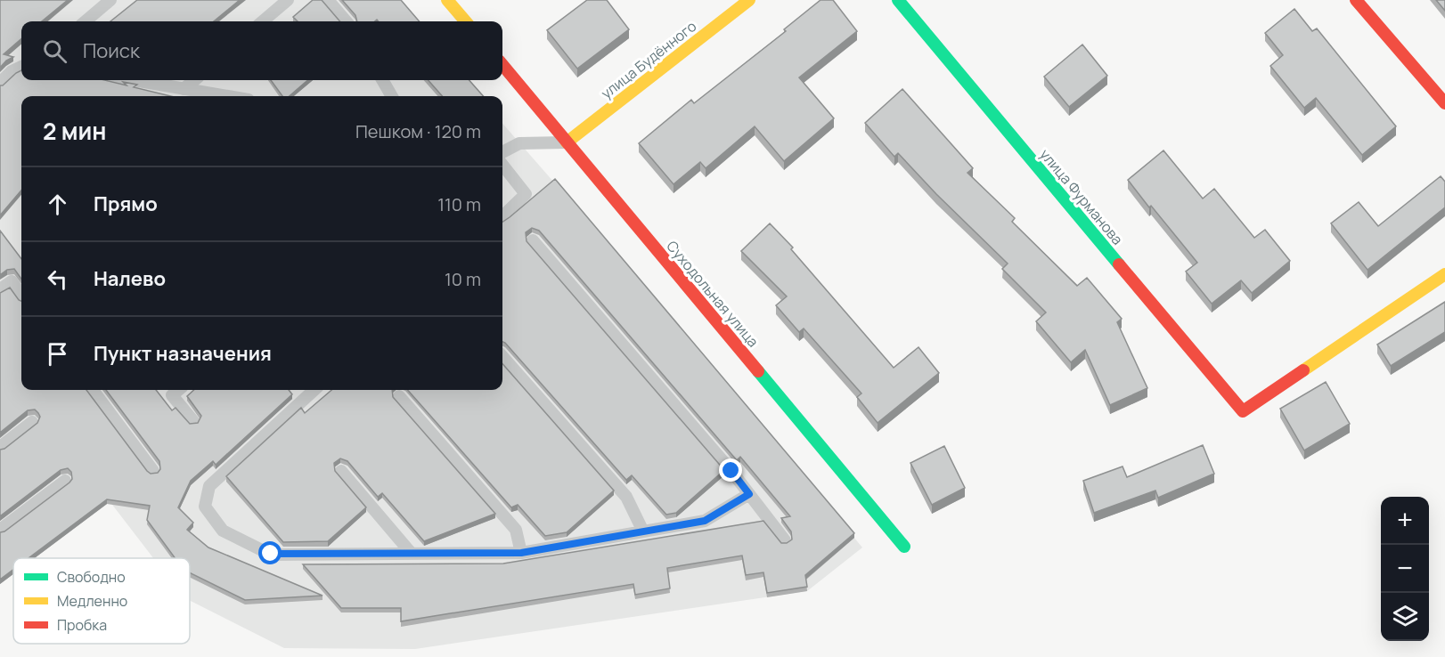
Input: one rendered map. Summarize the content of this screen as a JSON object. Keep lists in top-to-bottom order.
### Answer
{
  "streets": {
    "street": ["улица Будённого", "улица Фурманова", "Суходольная улица"]
  },
  "crossings": [
    ["улица Будённого", "Суходольная улица"]
  ],
  "legend": ["Свободно", "Медленно", "Пробка"],
  "page": {
    "search": "Поиск",
    "heading": ["2 мин", "Пешком · 120 m"],
    "list": [
      ["Прямо", "110 m"],
      ["Налево", "10 m"],
      "Пункт назначения"
    ],
    "map_buttons": ["+", "−"]
  }
}
